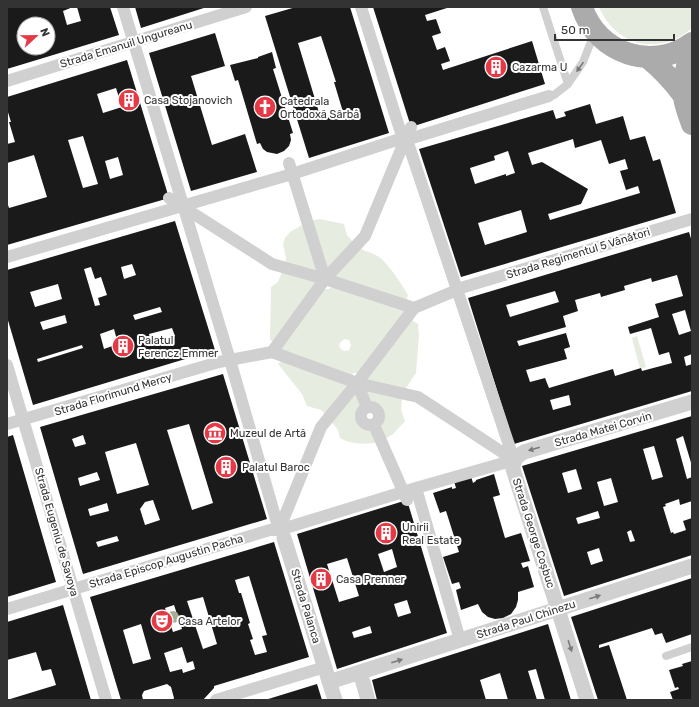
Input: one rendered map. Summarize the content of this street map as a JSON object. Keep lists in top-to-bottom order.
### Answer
{
  "streets": {
    "street": [
      "Strada Emanuil Ungureanu",
      "Strada Regimentul 5 Vânători",
      "Strada Florimund Mercy",
      "Strada Matei Corvin",
      "Strada Eugeniu de Savoya",
      "Strada George Coșbuc",
      "Strada Episcop Augustin Pacha",
      "Strada Palanca",
      "Strada Paul Chinezu"
    ]
  },
  "crossings": [
    ["Strada Florimund Mercy", "Strada Eugeniu de Savoya"],
    ["Strada Matei Corvin", "Strada George Coșbuc"],
    ["Strada Matei Corvin", "Strada Episcop Augustin Pacha"],
    ["Strada Eugeniu de Savoya", "Strada Episcop Augustin Pacha"],
    ["Strada George Coșbuc", "Strada Episcop Augustin Pacha"],
    ["Strada George Coșbuc", "Strada Paul Chinezu"],
    ["Strada Episcop Augustin Pacha", "Strada Palanca"],
    ["Strada Palanca", "Strada Paul Chinezu"]
  ],
  "one_way": ["Strada Matei Corvin", "Strada George Coșbuc", "Strada Paul Chinezu"],
  "places": {
    "building": [
      "Cazarma U",
      "Casa Stojanovich",
      "Palatul Ferencz Emmer",
      "Palatul Baroc",
      "Unirii Real Estate",
      "Casa Prenner"
    ],
    "church": ["Catedrala Ortodoxă Sârbă"],
    "museum": ["Muzeul de Artă"],
    "theatre": ["Casa Artelor"]
  },
  "scale_bar": "50 m",
  "north": "right"
}
